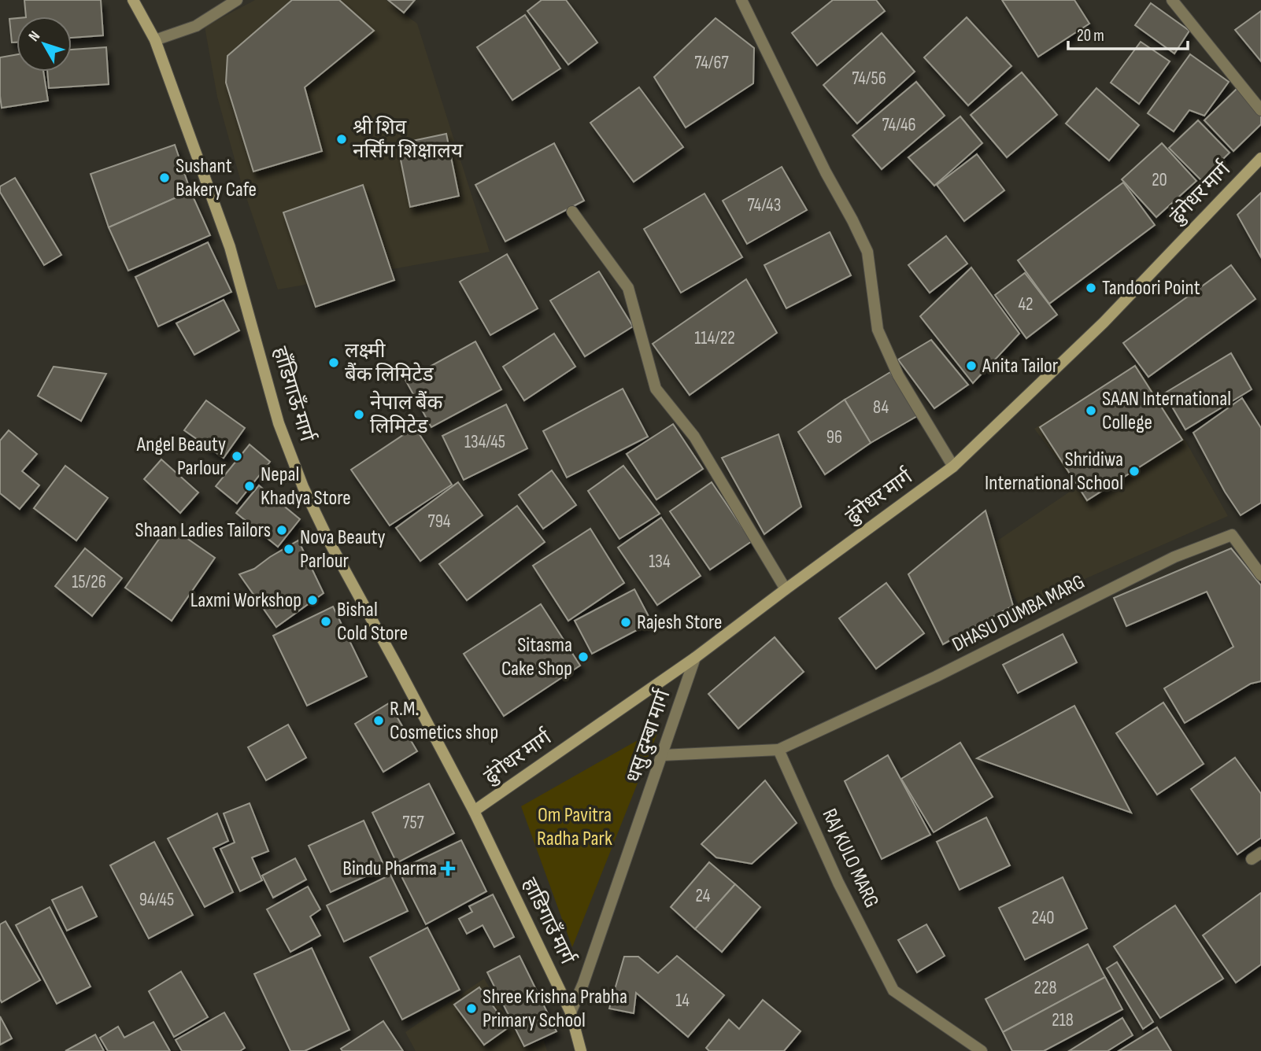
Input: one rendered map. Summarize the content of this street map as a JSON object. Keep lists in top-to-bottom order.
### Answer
{
  "streets": {
    "main road": ["ढुंगेधर मार्ग", "हाँडिगाऊँ मार्ग", "हाडिगाउँ मार्ग"],
    "street": ["DHASU DUMBA MARG", "धसु दुम्बा मार्ग", "RAJ KULO MARG"]
  },
  "crossings": [
    ["ढुंगेधर मार्ग", "हाँडिगाऊँ मार्ग"],
    ["ढुंगेधर मार्ग", "धसु दुम्बा मार्ग"],
    ["ढुंगेधर मार्ग", "हाडिगाउँ मार्ग"],
    ["हाँडिगाऊँ मार्ग", "हाडिगाउँ मार्ग"],
    ["DHASU DUMBA MARG", "RAJ KULO MARG"],
    ["धसु दुम्बा मार्ग", "हाडिगाउँ मार्ग"]
  ],
  "parks": ["Om Pavitra Radha Park"],
  "places": {
    "other": [
      "श्री शिव नर्सिंग शिक्षालय",
      "Sushant Bakery Cafe",
      "Tandoori Point",
      "लक्ष्मी बैंक लिमिटेड",
      "Anita Tailor",
      "SAAN International College",
      "नेपाल बैंक लिमिटेड",
      "Angel Beauty Parlour",
      "Shridiwa International School",
      "Nepal Khadya Store",
      "Shaan Ladies Tailors",
      "Nova Beauty Parlour",
      "Laxmi Workshop",
      "Bishal Cold Store",
      "Rajesh Store",
      "Sitasma Cake Shop",
      "R.M. Cosmetics shop",
      "Shree Krishna Prabha Primary School"
    ],
    "health": ["Bindu Pharma"]
  },
  "house_numbers": [
    "74/67",
    "74/56",
    "74/46",
    "20",
    "74/43",
    "42",
    "114/22",
    "84",
    "96",
    "134/45",
    "794",
    "134",
    "15/26",
    "757",
    "24",
    "94/45",
    "240",
    "228",
    "14",
    "218"
  ],
  "scale_bar": "20 m",
  "north": "top left"
}
